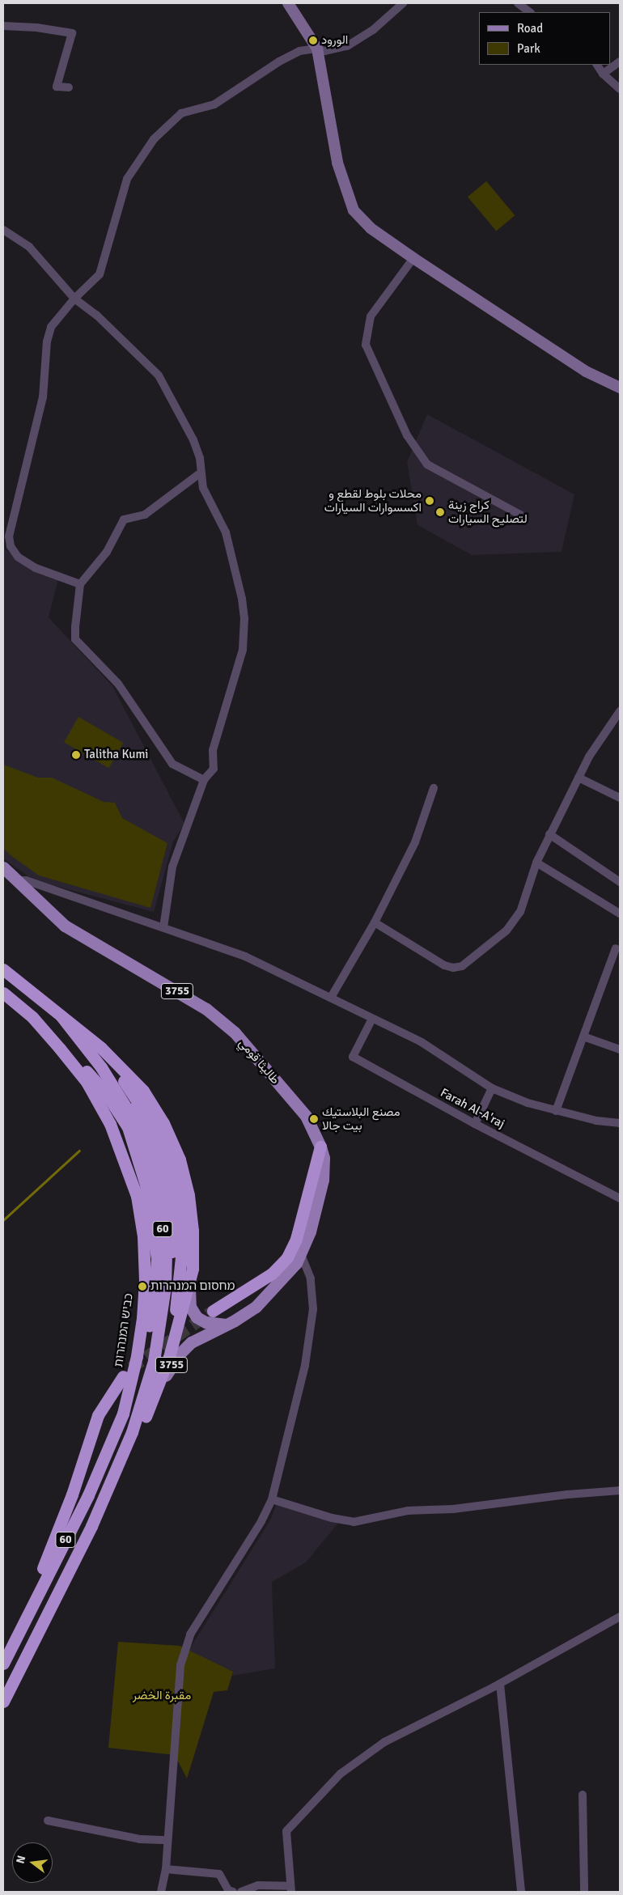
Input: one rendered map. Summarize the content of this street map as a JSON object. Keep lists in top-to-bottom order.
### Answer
{
  "streets": {
    "highway": ["60", "כביש המנהרות"],
    "main road": ["3755", "طاليثا قومي"],
    "street": ["Farah Al-A'raj"]
  },
  "crossings": [
    ["3755", "طاليثا قومي"],
    ["3755", "60"],
    ["60", "כביש המנהרות"]
  ],
  "parks": ["مقبرة الخضر"],
  "places": [
    "الورود",
    "محلات بلوط لقطع و اكسسوارات السيارات",
    "كراج زينة لتصليح السيارات",
    "Talitha Kumi",
    "مصنع البلاستيك بيت جالا",
    "מחסום המנהרות"
  ],
  "legend": ["Road", "Park"],
  "north": "left"
}
